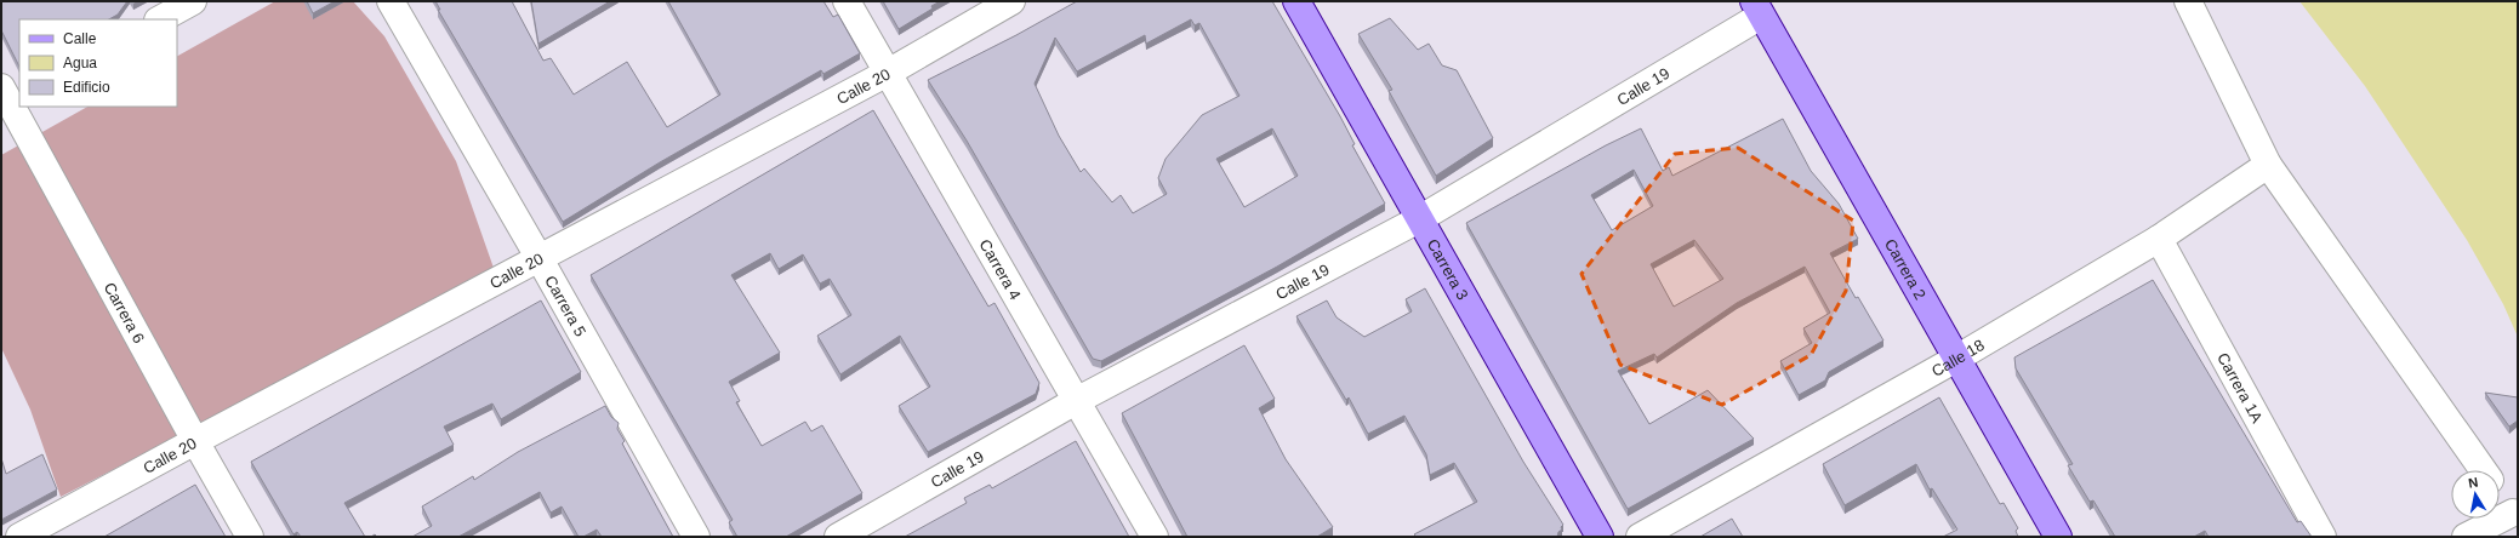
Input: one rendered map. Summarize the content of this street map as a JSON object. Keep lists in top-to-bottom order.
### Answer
{
  "streets": {
    "main road": ["Carrera 3", "Carrera 2"],
    "street": [
      "Calle 20",
      "Calle 19",
      "Carrera 4",
      "Carrera 5",
      "Carrera 6",
      "Calle 18",
      "Carrera 1A"
    ]
  },
  "crossings": [
    ["Calle 20", "Carrera 4"],
    ["Calle 20", "Carrera 5"],
    ["Calle 20", "Carrera 6"],
    ["Calle 19", "Carrera 4"],
    ["Calle 19", "Carrera 3"],
    ["Calle 19", "Carrera 2"],
    ["Carrera 2", "Calle 18"],
    ["Calle 18", "Carrera 1A"]
  ],
  "legend": ["Calle", "Agua", "Edificio"],
  "north": "top"
}
